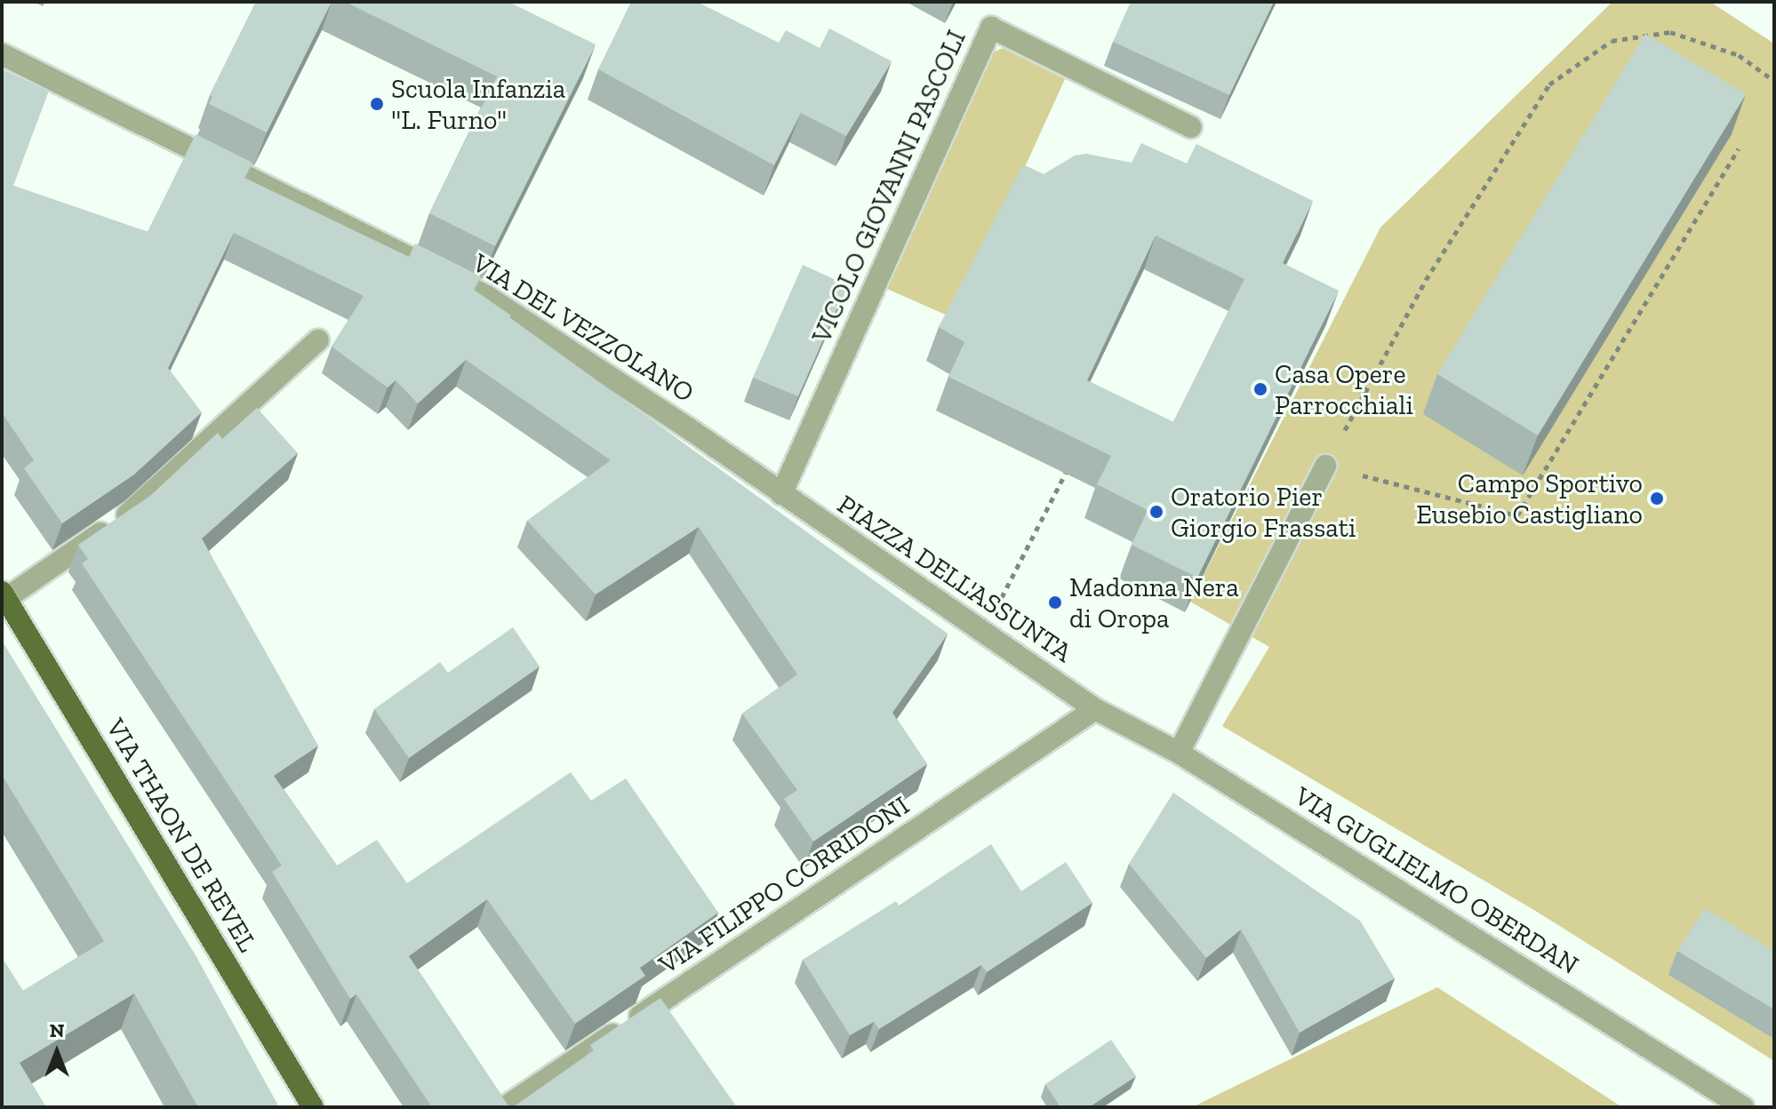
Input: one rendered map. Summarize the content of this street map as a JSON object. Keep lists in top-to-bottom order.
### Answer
{
  "streets": {
    "main road": ["VIA THAON DE REVEL"],
    "street": [
      "VICOLO GIOVANNI PASCOLI",
      "VIA DEL VEZZOLANO",
      "PIAZZA DELL'ASSUNTA",
      "VIA GUGLIELMO OBERDAN",
      "VIA FILIPPO CORRIDONI"
    ]
  },
  "crossings": [
    ["VICOLO GIOVANNI PASCOLI", "VIA DEL VEZZOLANO"],
    ["VICOLO GIOVANNI PASCOLI", "PIAZZA DELL'ASSUNTA"],
    ["VIA DEL VEZZOLANO", "PIAZZA DELL'ASSUNTA"],
    ["PIAZZA DELL'ASSUNTA", "VIA GUGLIELMO OBERDAN"],
    ["PIAZZA DELL'ASSUNTA", "VIA FILIPPO CORRIDONI"],
    ["VIA GUGLIELMO OBERDAN", "VIA FILIPPO CORRIDONI"]
  ],
  "places": [
    "Scuola Infanzia \"L. Furno\"",
    "Casa Opere Parrocchiali",
    "Campo Sportivo Eusebio Castigliano",
    "Oratorio Pier Giorgio Frassati",
    "Madonna Nera di Oropa"
  ],
  "north": "top"
}
